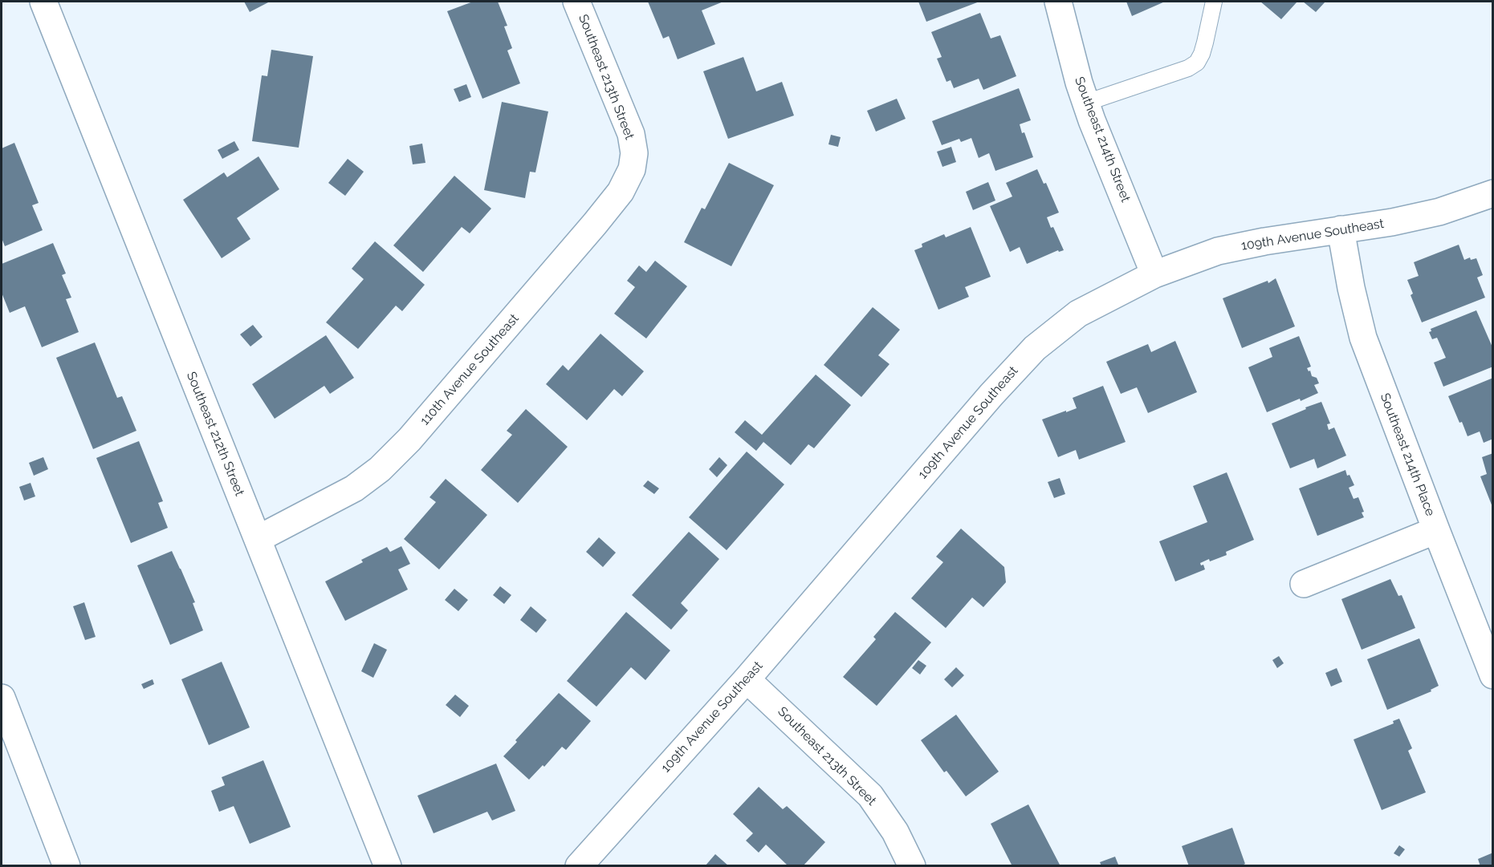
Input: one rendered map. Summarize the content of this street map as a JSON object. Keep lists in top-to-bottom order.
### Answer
{
  "streets": {
    "street": [
      "Southeast 213th Street",
      "Southeast 214th Street",
      "109th Avenue Southeast",
      "110th Avenue Southeast",
      "Southeast 212th Street",
      "Southeast 214th Place"
    ]
  },
  "crossings": [
    ["Southeast 213th Street", "109th Avenue Southeast"],
    ["Southeast 213th Street", "110th Avenue Southeast"],
    ["Southeast 214th Street", "109th Avenue Southeast"],
    ["109th Avenue Southeast", "Southeast 214th Place"],
    ["110th Avenue Southeast", "Southeast 212th Street"]
  ]
}
